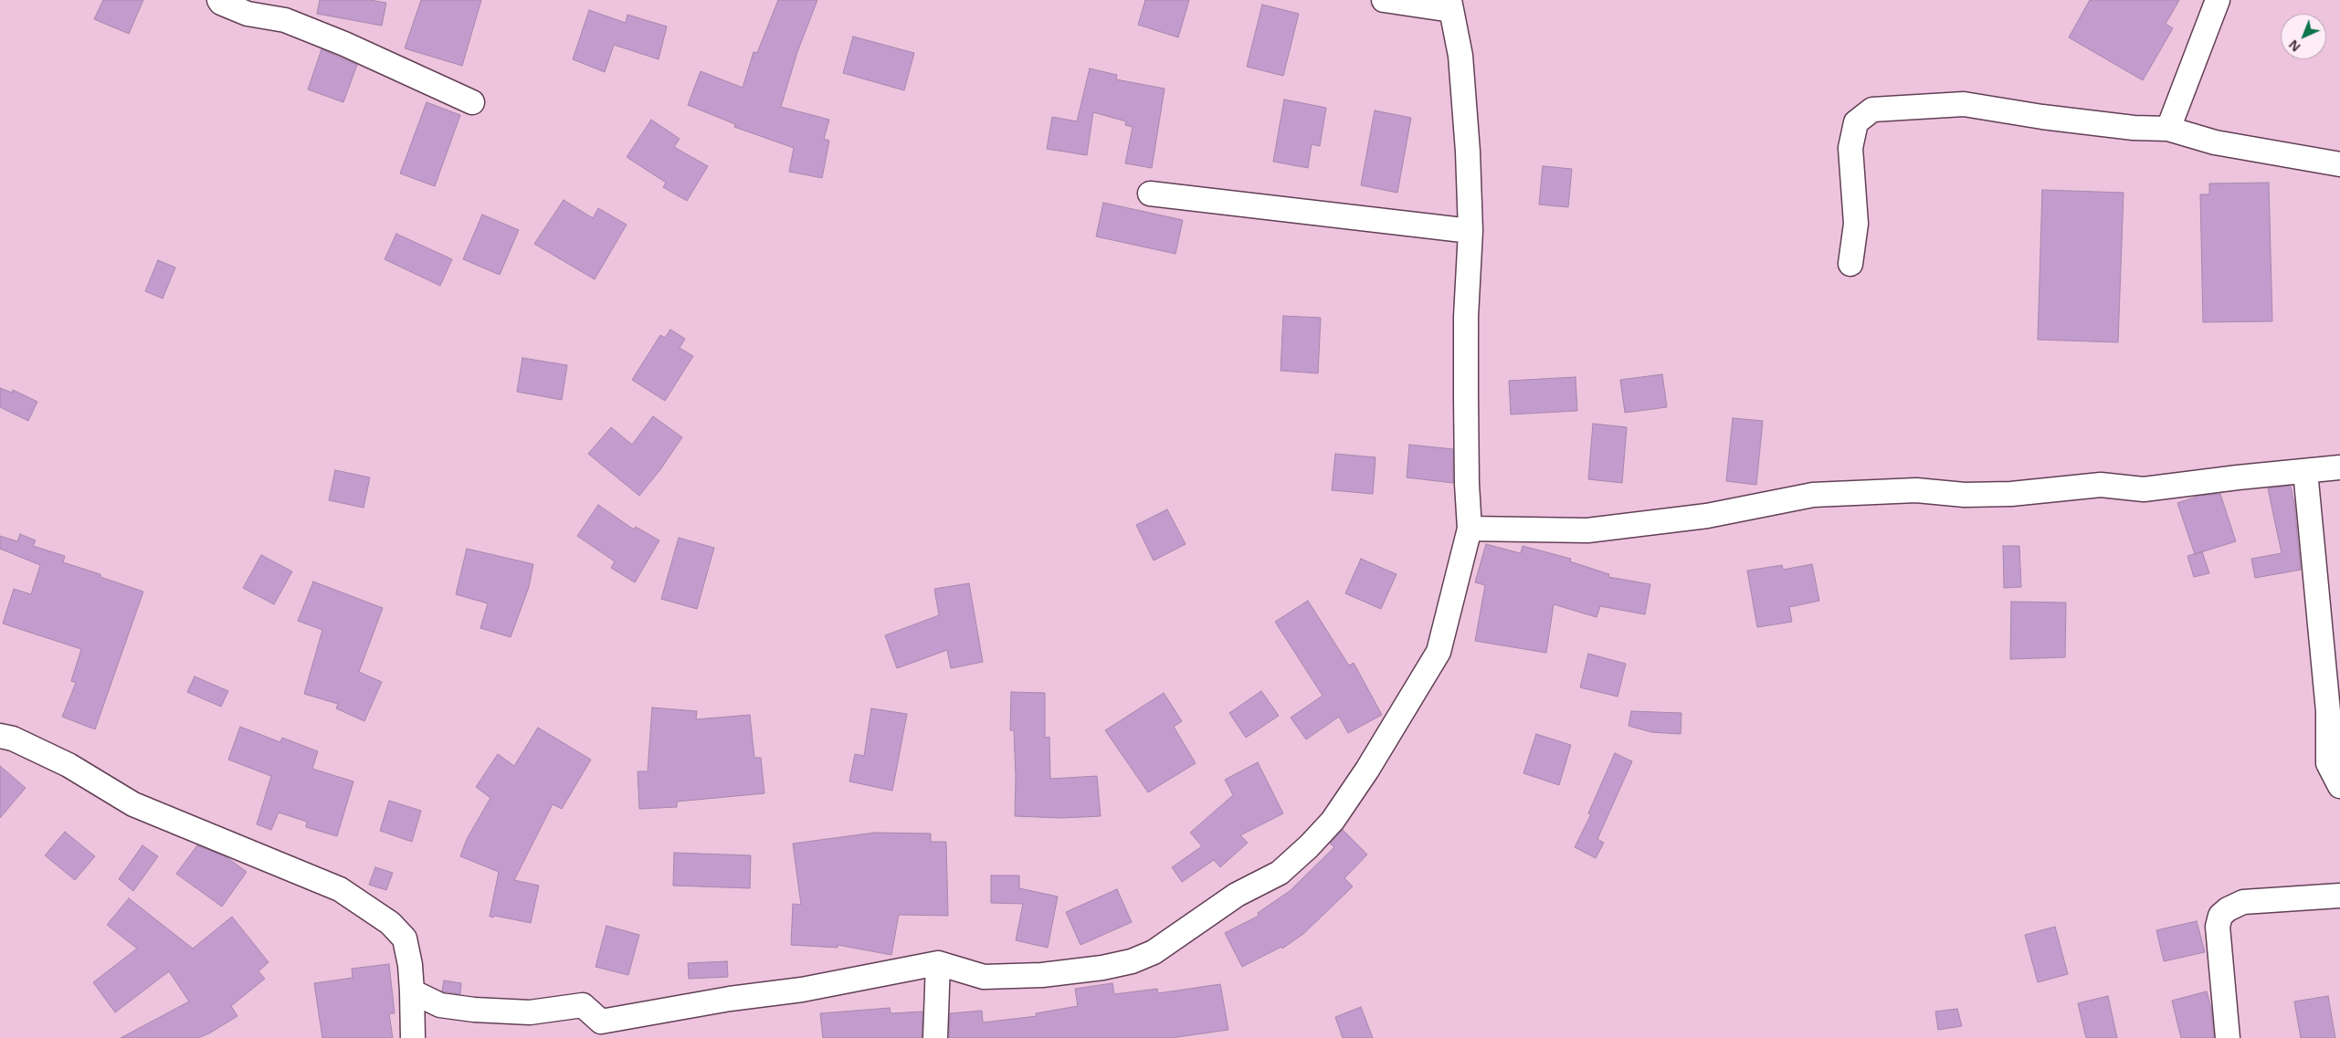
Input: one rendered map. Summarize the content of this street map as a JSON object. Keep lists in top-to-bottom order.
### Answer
{
  "north": "bottom left"
}
